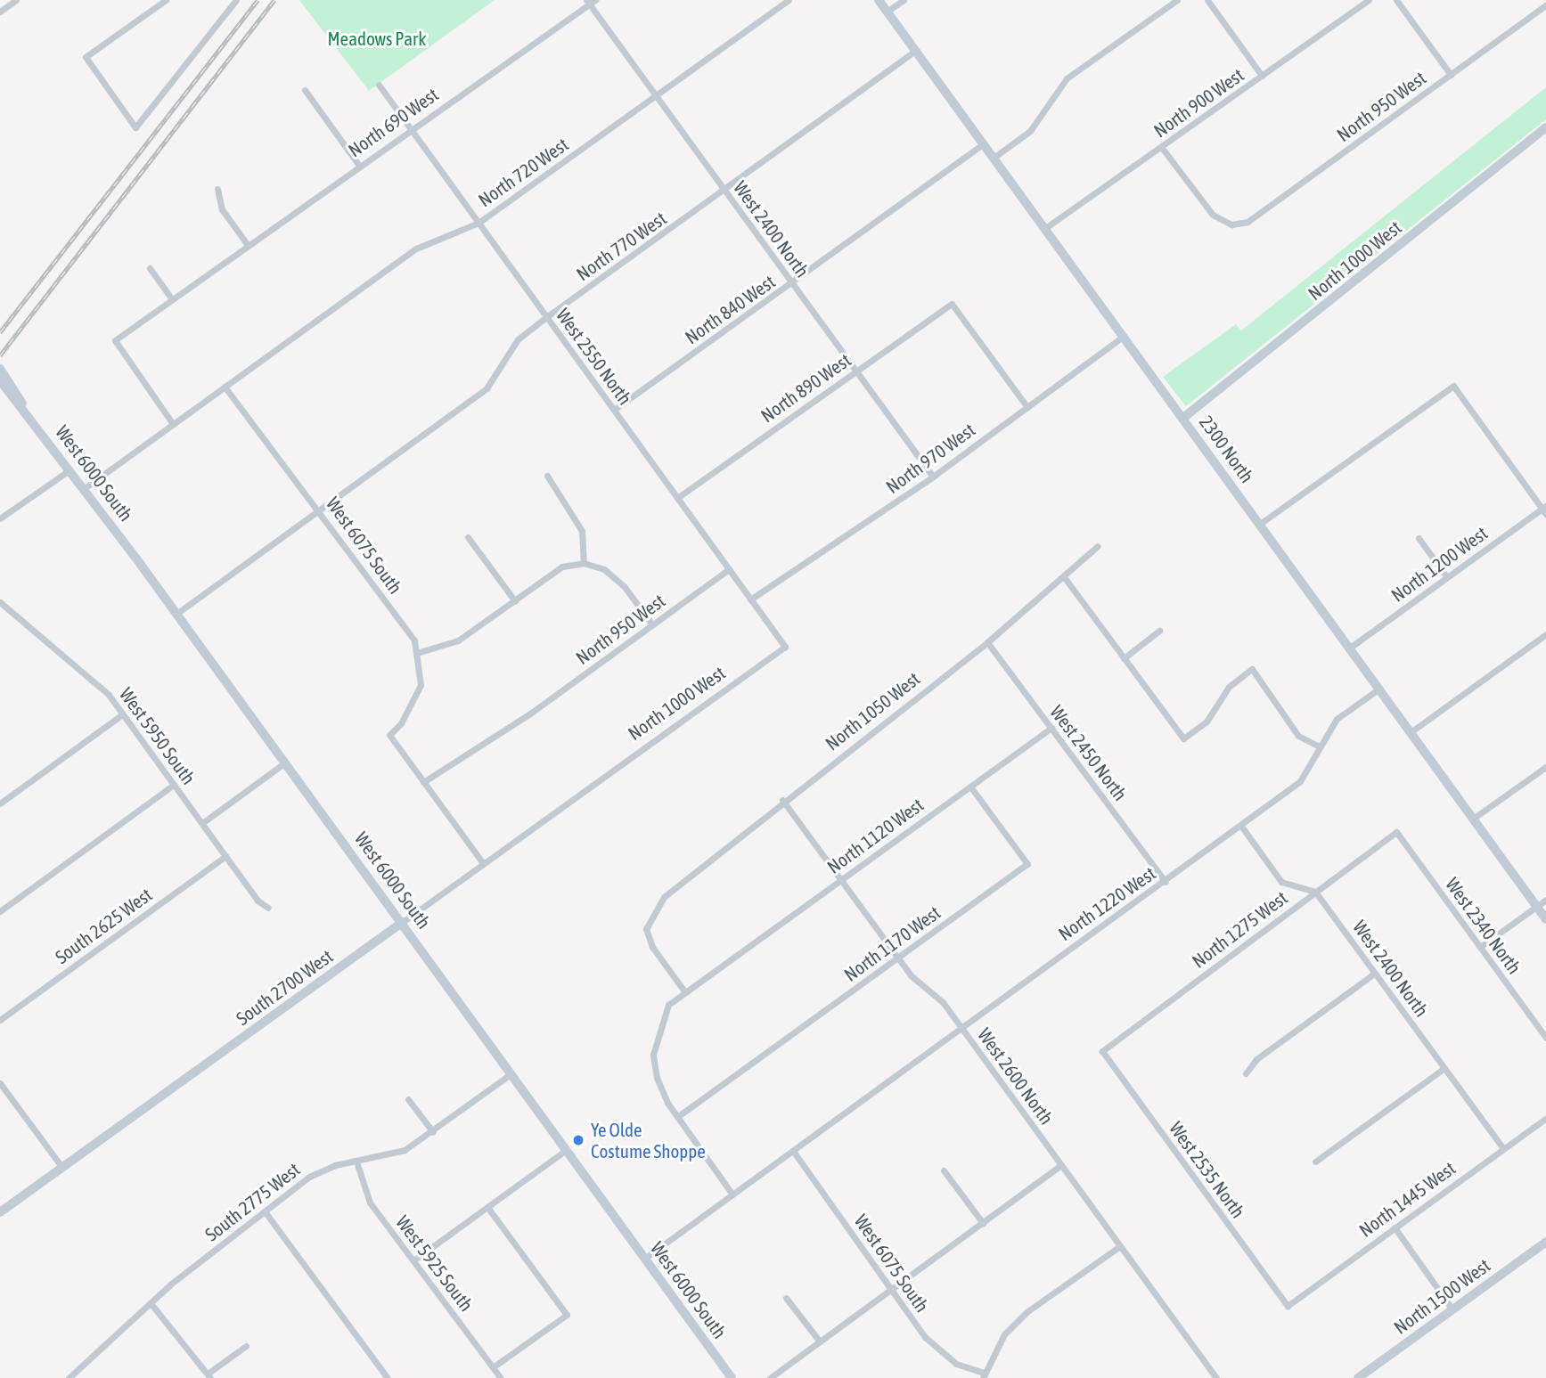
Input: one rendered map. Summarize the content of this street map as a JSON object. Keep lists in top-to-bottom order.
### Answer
{
  "streets": {
    "street": [
      "North 900 West",
      "North 950 West",
      "North 690 West",
      "North 720 West",
      "West 2400 North",
      "North 770 West",
      "North 1000 West",
      "North 840 West",
      "West 2550 North",
      "North 890 West",
      "2300 North",
      "North 970 West",
      "West 6000 South",
      "West 6075 South",
      "North 1200 West",
      "North 1050 West",
      "West 5950 South",
      "West 2450 North",
      "North 1120 West",
      "North 1220 West",
      "South 2625 West",
      "West 2340 North",
      "North 1275 West",
      "North 1170 West",
      "South 2700 West",
      "West 2600 North",
      "West 2535 North",
      "North 1445 West",
      "South 2775 West",
      "West 5925 South",
      "North 1500 West"
    ]
  },
  "crossings": [
    ["North 900 West", "North 950 West"],
    ["North 900 West", "2300 North"],
    ["North 950 West", "West 2550 North"],
    ["North 690 West", "North 720 West"],
    ["North 690 West", "West 2400 North"],
    ["North 690 West", "West 2550 North"],
    ["North 720 West", "West 2400 North"],
    ["North 720 West", "West 2550 North"],
    ["North 720 West", "West 6000 South"],
    ["North 720 West", "West 6075 South"],
    ["West 2400 North", "North 770 West"],
    ["West 2400 North", "North 840 West"],
    ["West 2400 North", "North 890 West"],
    ["West 2400 North", "North 970 West"],
    ["West 2400 North", "North 1275 West"],
    ["West 2400 North", "North 1445 West"],
    ["North 770 West", "West 2550 North"],
    ["North 770 West", "2300 North"],
    ["North 770 West", "West 6000 South"],
    ["North 770 West", "West 6075 South"],
    ["North 1000 West", "West 2550 North"],
    ["North 1000 West", "2300 North"],
    ["North 1000 West", "South 2700 West"],
    ["North 840 West", "West 2550 North"],
    ["North 840 West", "2300 North"],
    ["West 2550 North", "North 890 West"],
    ["West 2550 North", "North 970 West"],
    ["North 890 West", "North 970 West"],
    ["2300 North", "North 970 West"],
    ["2300 North", "North 1200 West"],
    ["2300 North", "North 1220 West"],
    ["West 6000 South", "North 1220 West"],
    ["West 6000 South", "South 2700 West"],
    ["West 6000 South", "South 2775 West"],
    ["West 6075 South", "North 1220 West"],
    ["North 1050 West", "West 2450 North"],
    ["North 1050 West", "North 1120 West"],
    ["North 1050 West", "West 2600 North"],
    ["West 5950 South", "South 2625 West"],
    ["West 2450 North", "North 1120 West"],
    ["West 2450 North", "North 1220 West"],
    ["North 1120 West", "North 1170 West"],
    ["North 1120 West", "West 2600 North"],
    ["North 1220 West", "West 2600 North"],
    ["West 2340 North", "North 1275 West"],
    ["North 1275 West", "West 2535 North"],
    ["North 1170 West", "West 2600 North"],
    ["West 2535 North", "North 1445 West"],
    ["South 2775 West", "West 5925 South"]
  ],
  "parks": ["Meadows Park"],
  "places": ["Ye Olde Costume Shoppe"]
}
